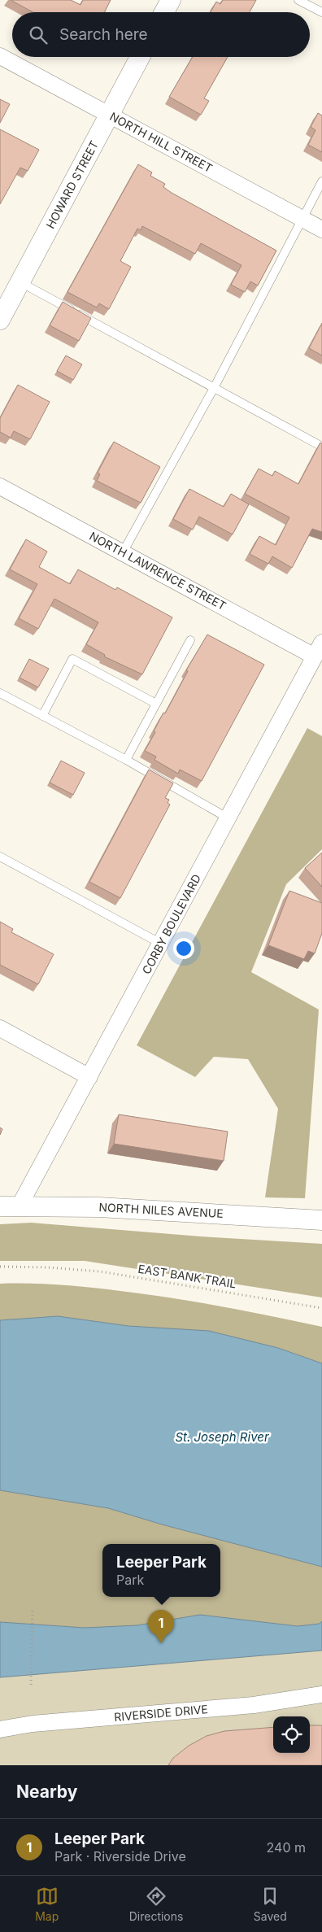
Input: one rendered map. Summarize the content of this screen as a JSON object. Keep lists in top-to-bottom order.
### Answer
{
  "streets": {
    "street": [
      "NORTH HILL STREET",
      "HOWARD STREET",
      "NORTH LAWRENCE STREET",
      "CORBY BOULEVARD",
      "NORTH NILES AVENUE",
      "RIVERSIDE DRIVE"
    ],
    "path": ["EAST BANK TRAIL"]
  },
  "crossings": [
    ["NORTH HILL STREET", "HOWARD STREET"],
    ["NORTH LAWRENCE STREET", "CORBY BOULEVARD"],
    ["CORBY BOULEVARD", "NORTH NILES AVENUE"]
  ],
  "water": ["St. Joseph River"],
  "page": {
    "search": "Search here",
    "popup": ["Leeper Park", "Park"],
    "pins": "1",
    "heading": "Nearby",
    "list": [
      {
        "mark": "1",
        "name": "Leeper Park",
        "note": "Park · Riverside Drive",
        "value": "240 m"
      }
    ],
    "nav": ["Map", "Directions", "Saved"]
  }
}
